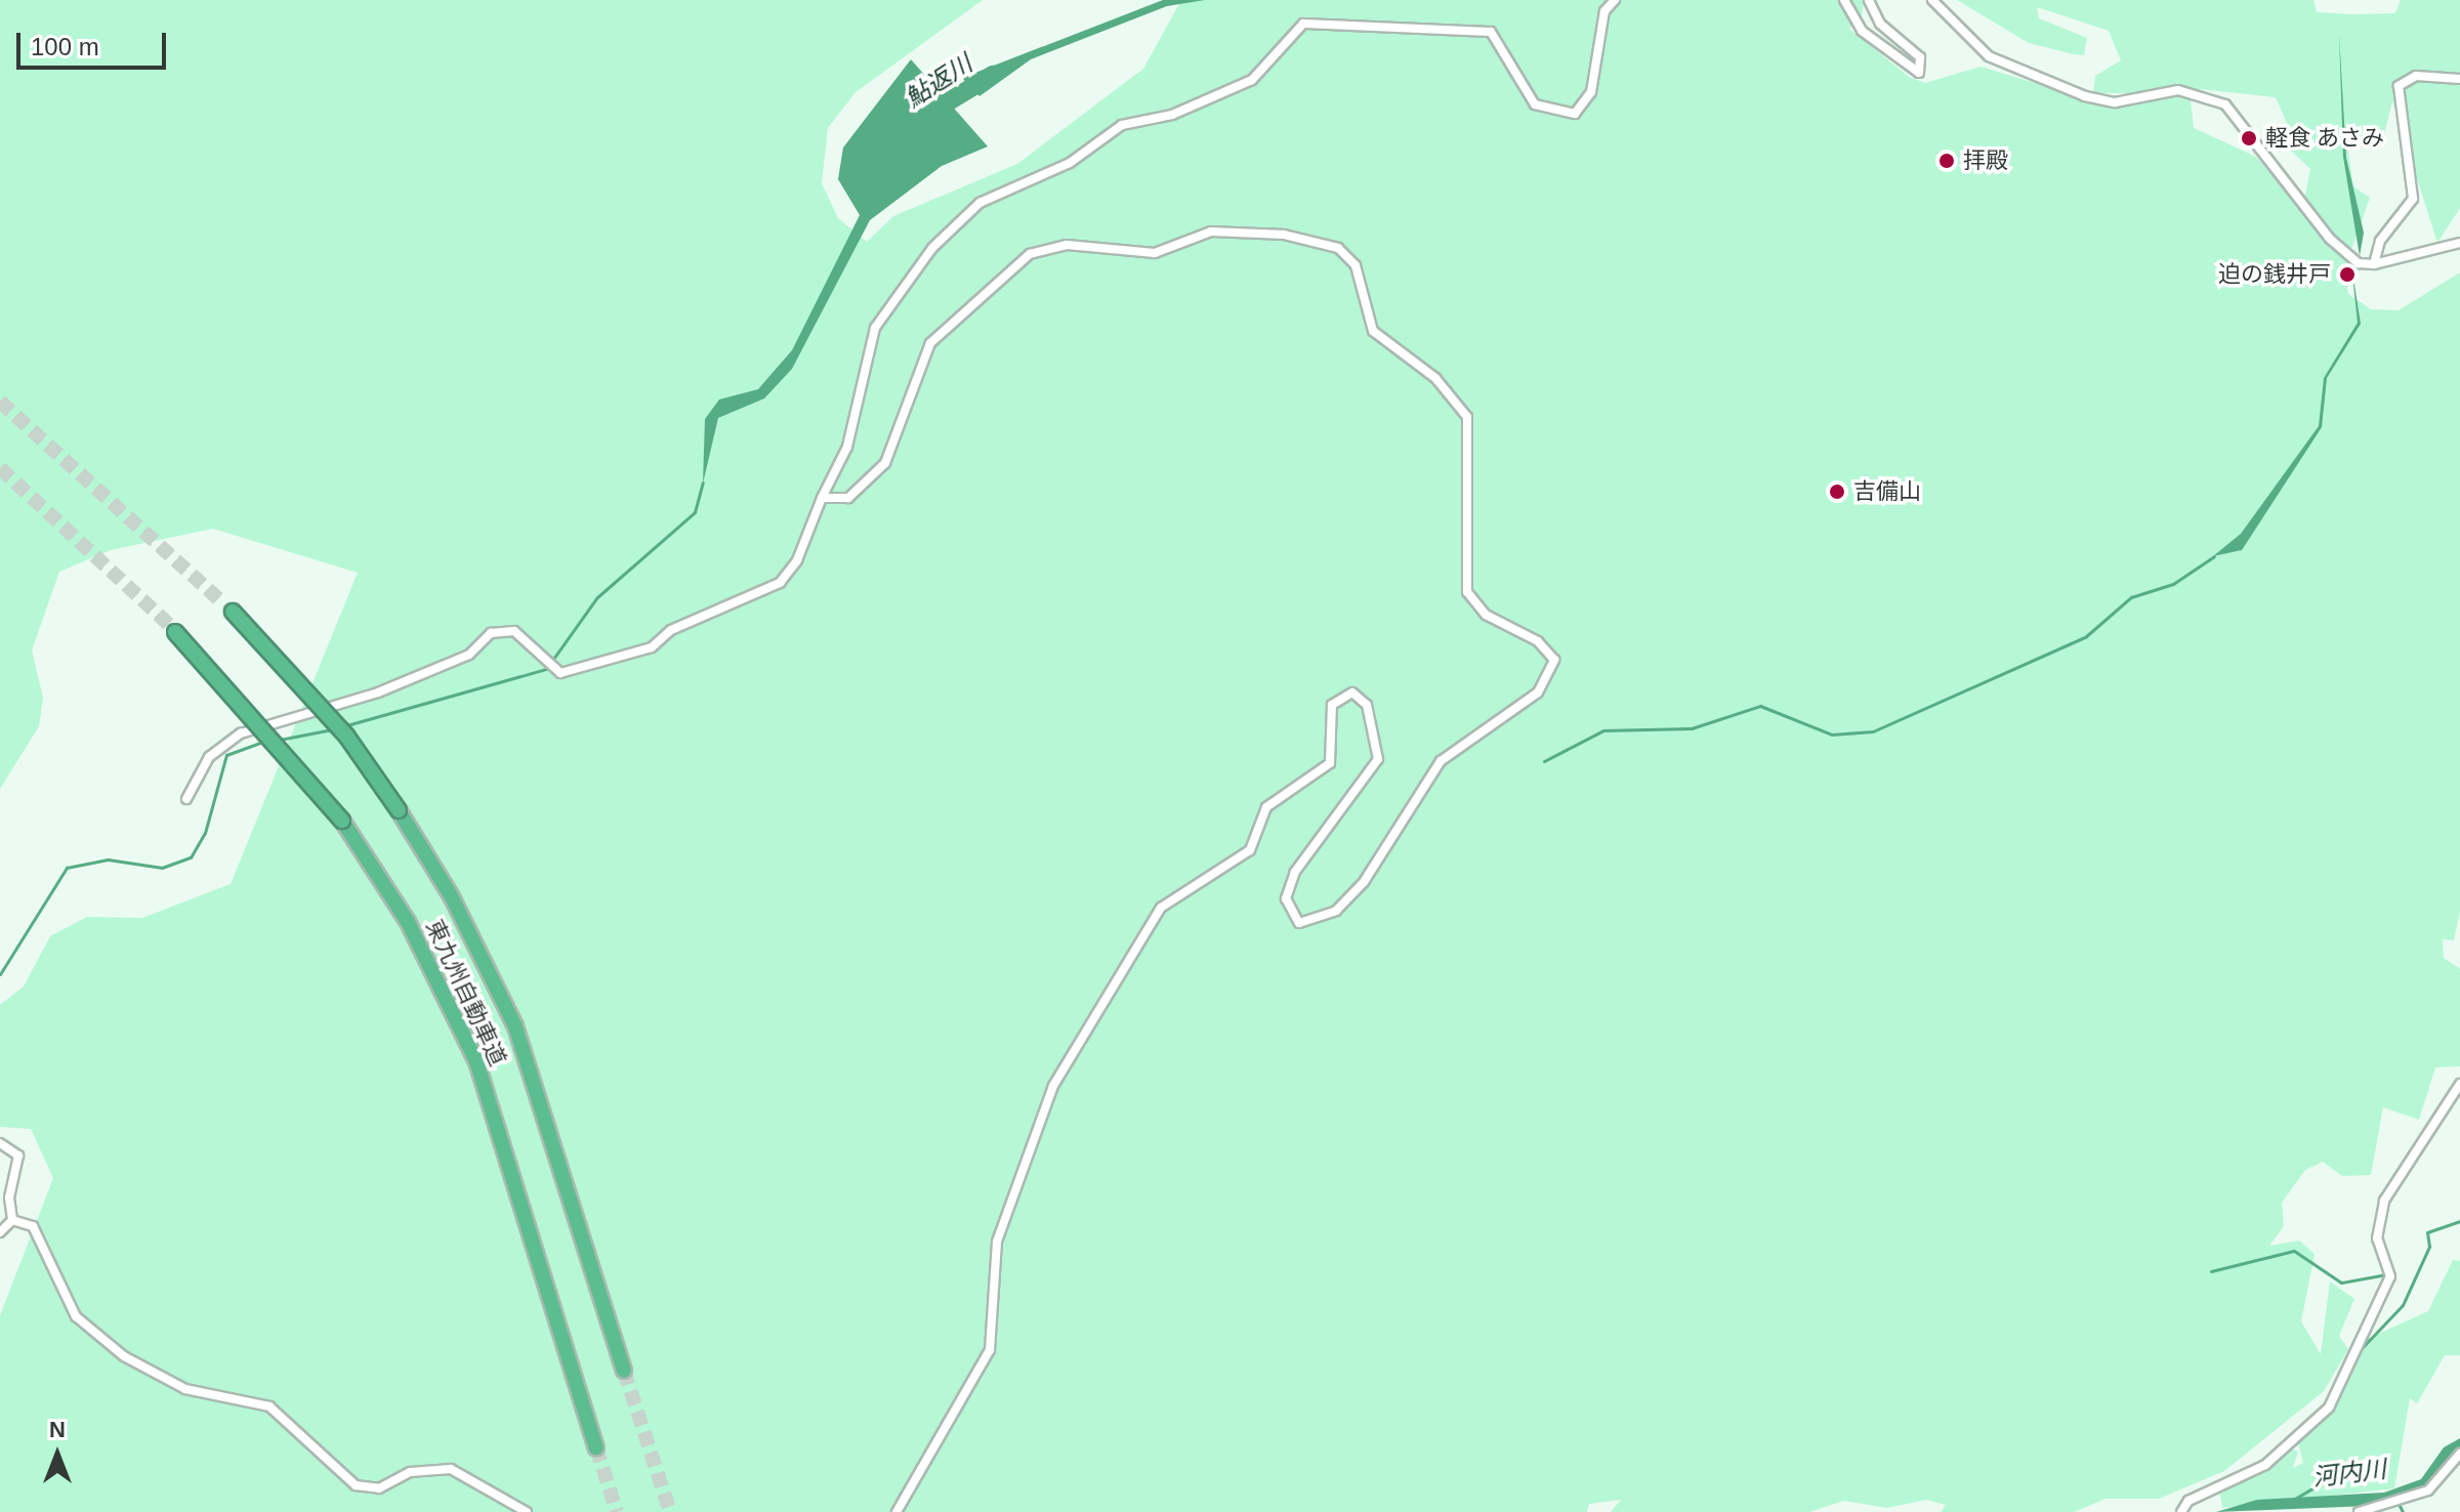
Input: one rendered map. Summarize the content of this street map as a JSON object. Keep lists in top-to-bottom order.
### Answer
{
  "streets": {
    "highway": ["東九州自動車道"]
  },
  "water": ["鮎返川", "河内川"],
  "places": [
    "軽食 あさみ",
    "拝殿",
    "迫の銭井戸",
    "吉備山"
  ],
  "scale_bar": "100 m",
  "north": "top"
}
